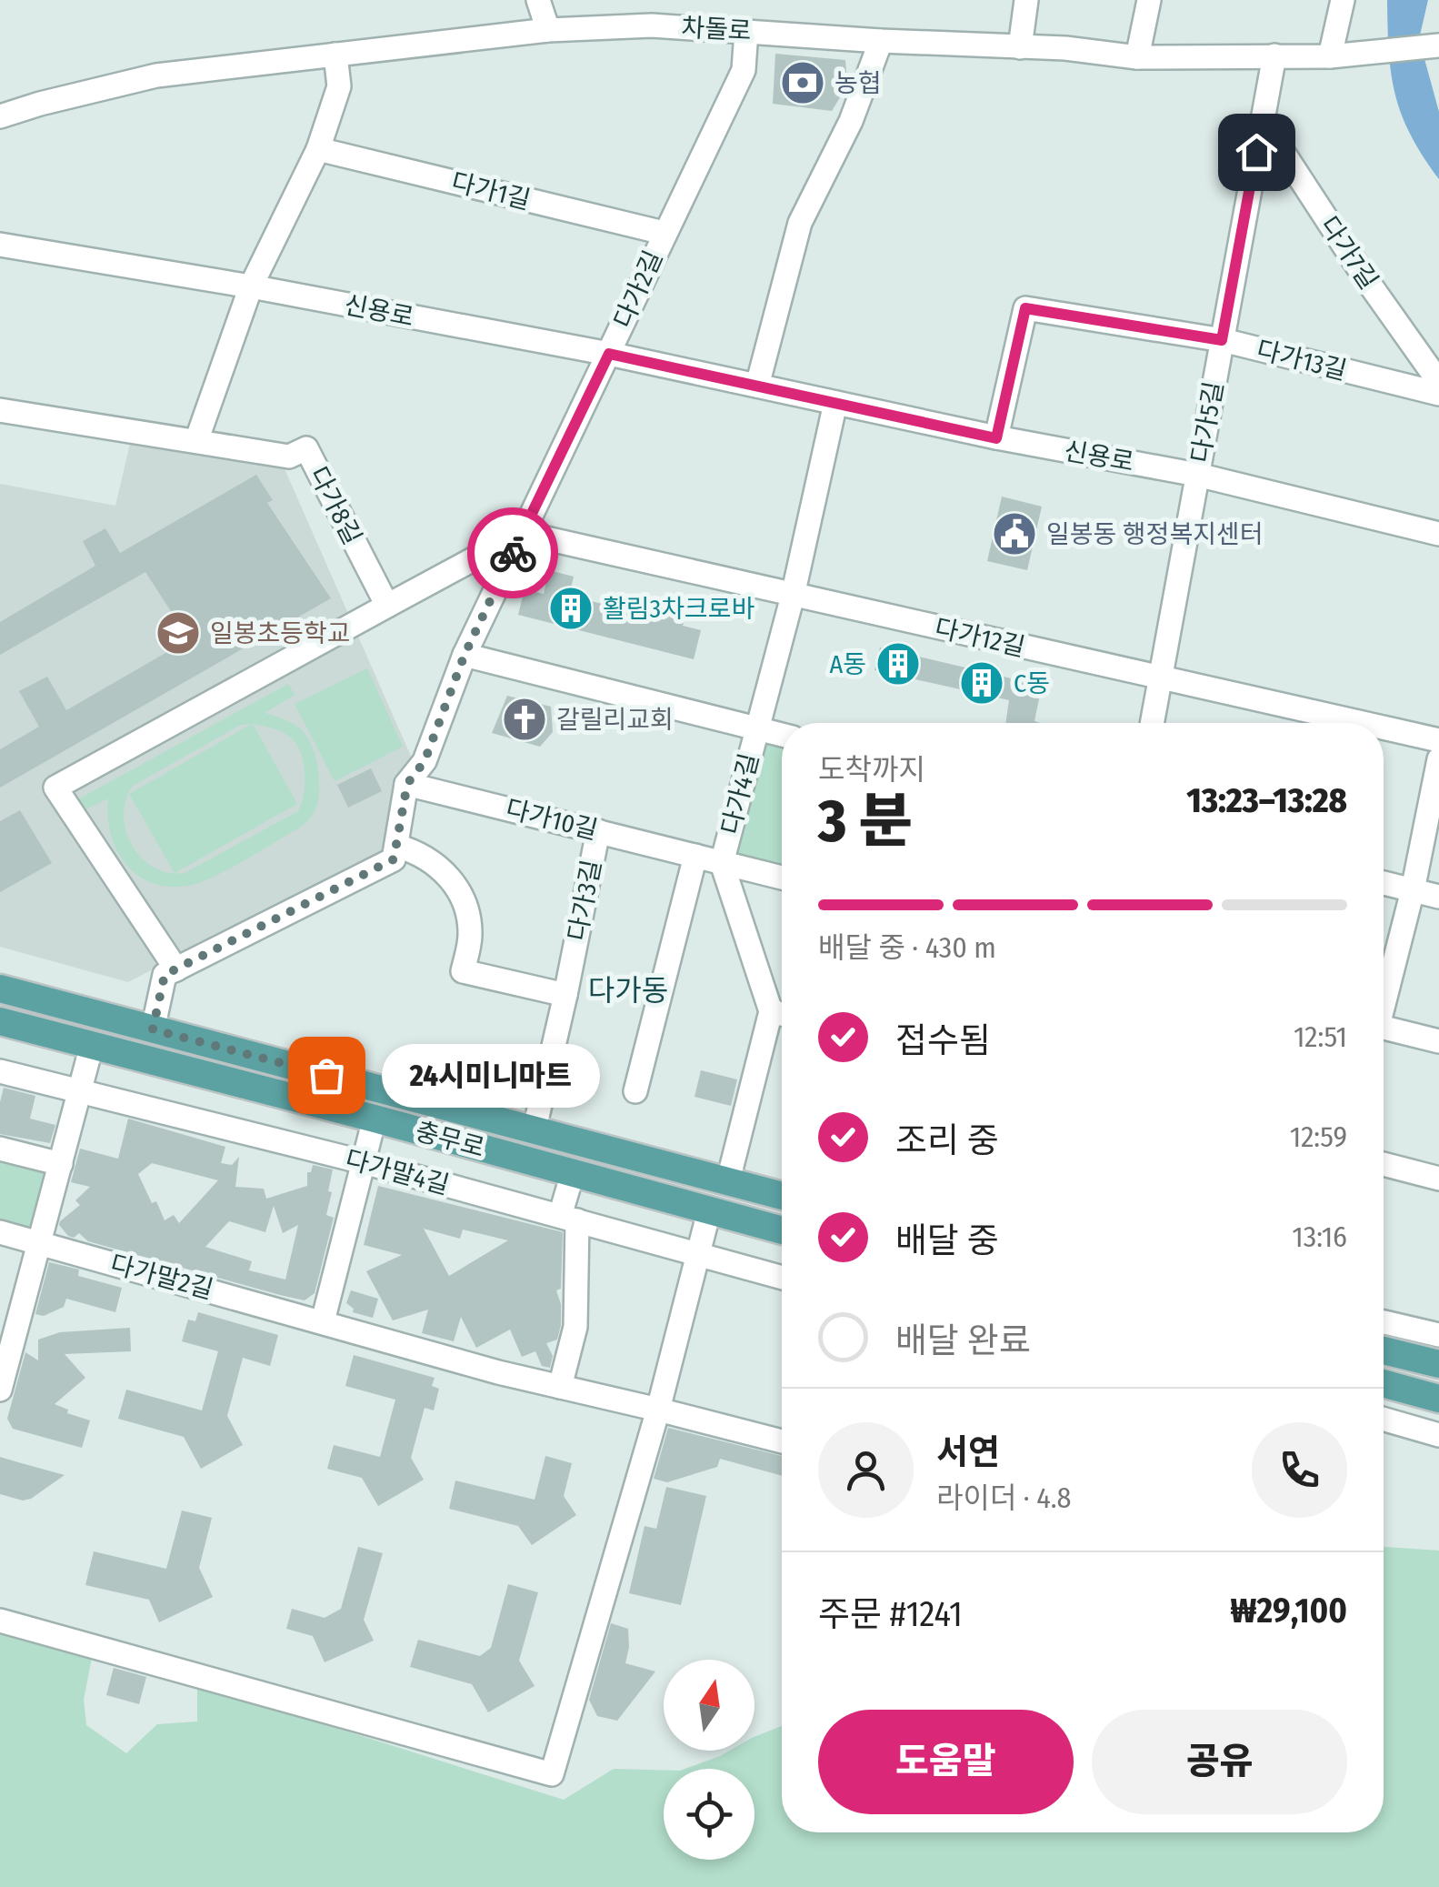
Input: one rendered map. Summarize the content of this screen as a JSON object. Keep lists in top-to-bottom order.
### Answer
{
  "streets": {
    "main road": ["충무로"],
    "street": [
      "차돌로",
      "다가1길",
      "다가7길",
      "다가2길",
      "신용로",
      "다가13길",
      "다가5길",
      "다가8길",
      "다가12길",
      "다가4길",
      "다가10길",
      "다가3길",
      "다가말4길",
      "다가말2길"
    ]
  },
  "crossings": [
    ["차돌로", "다가2길"],
    ["차돌로", "다가5길"],
    ["다가1길", "다가2길"],
    ["다가7길", "다가5길"],
    ["다가2길", "신용로"],
    ["다가2길", "다가12길"],
    ["다가2길", "다가10길"],
    ["신용로", "다가13길"],
    ["신용로", "다가5길"],
    ["신용로", "다가4길"],
    ["다가13길", "다가5길"],
    ["다가5길", "다가12길"],
    ["다가12길", "다가4길"],
    ["다가4길", "다가10길"],
    ["다가4길", "충무로"],
    ["다가10길", "다가3길"],
    ["다가3길", "충무로"]
  ],
  "districts": ["다가동"],
  "places": {
    "bank": ["농협"],
    "public building": ["일봉동 행정복지센터"],
    "building": ["활림3차크로바", "A동", "C동"],
    "school or university": ["일봉초등학교"],
    "church": ["갈릴리교회"],
    "other": ["24시미니마트"]
  },
  "north": "top",
  "page": {
    "heading": ["3 분", "도착까지", "13:23–13:28"],
    "panel": [
      "서연",
      "라이더 · 4.8",
      "주문 #1241",
      "₩29,100"
    ],
    "bar": "배달 중 · 430 m",
    "list": [
      ["접수됨", "12:51"],
      ["조리 중", "12:59"],
      ["배달 중", "13:16"],
      "배달 완료"
    ],
    "bubble": "24시미니마트",
    "buttons": ["도움말", "공유"]
  }
}
